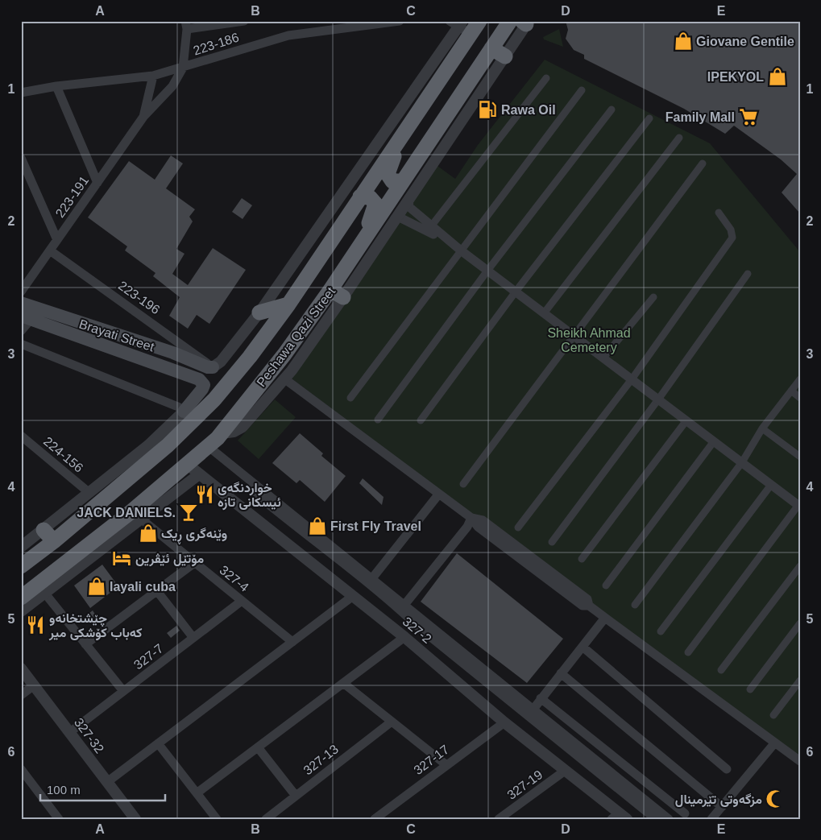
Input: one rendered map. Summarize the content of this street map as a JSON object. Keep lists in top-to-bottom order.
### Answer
{
  "streets": {
    "highway": ["Peshawa Qazi Street"],
    "main road": ["Brayati Street"],
    "street": [
      "223-186",
      "223-191",
      "223-196",
      "224-156",
      "327-4",
      "327-2",
      "327-7",
      "327-32",
      "327-13",
      "327-17",
      "327-19"
    ]
  },
  "crossings": [
    ["223-191", "223-196"],
    ["223-196", "Brayati Street"],
    ["Brayati Street", "Peshawa Qazi Street"],
    ["Peshawa Qazi Street", "327-2"],
    ["327-4", "327-7"],
    ["327-2", "327-17"],
    ["327-2", "327-19"],
    ["327-7", "327-32"]
  ],
  "parks": ["Sheikh Ahmad Cemetery"],
  "places": {
    "shop": [
      "Giovane Gentile",
      "IPEKYOL",
      "First Fly Travel",
      "وێنەگری ڕیک",
      "layali cuba"
    ],
    "fuel station": ["Rawa Oil"],
    "supermarket": ["Family Mall"],
    "restaurant": ["خواردنگەی ئیسکانی تازە", "چێشتخانەو کەباب کۆشکی میر"],
    "bar": ["JACK DANIELS."],
    "hotel": ["مۆتێل ئێڤرین"],
    "mosque": ["مزگەوتی تێرمینال"]
  },
  "scale_bar": "100 m",
  "grid": {
    "columns": [
      "A",
      "B",
      "C",
      "D",
      "E"
    ],
    "rows": [
      "1",
      "2",
      "3",
      "4",
      "5",
      "6"
    ]
  }
}
